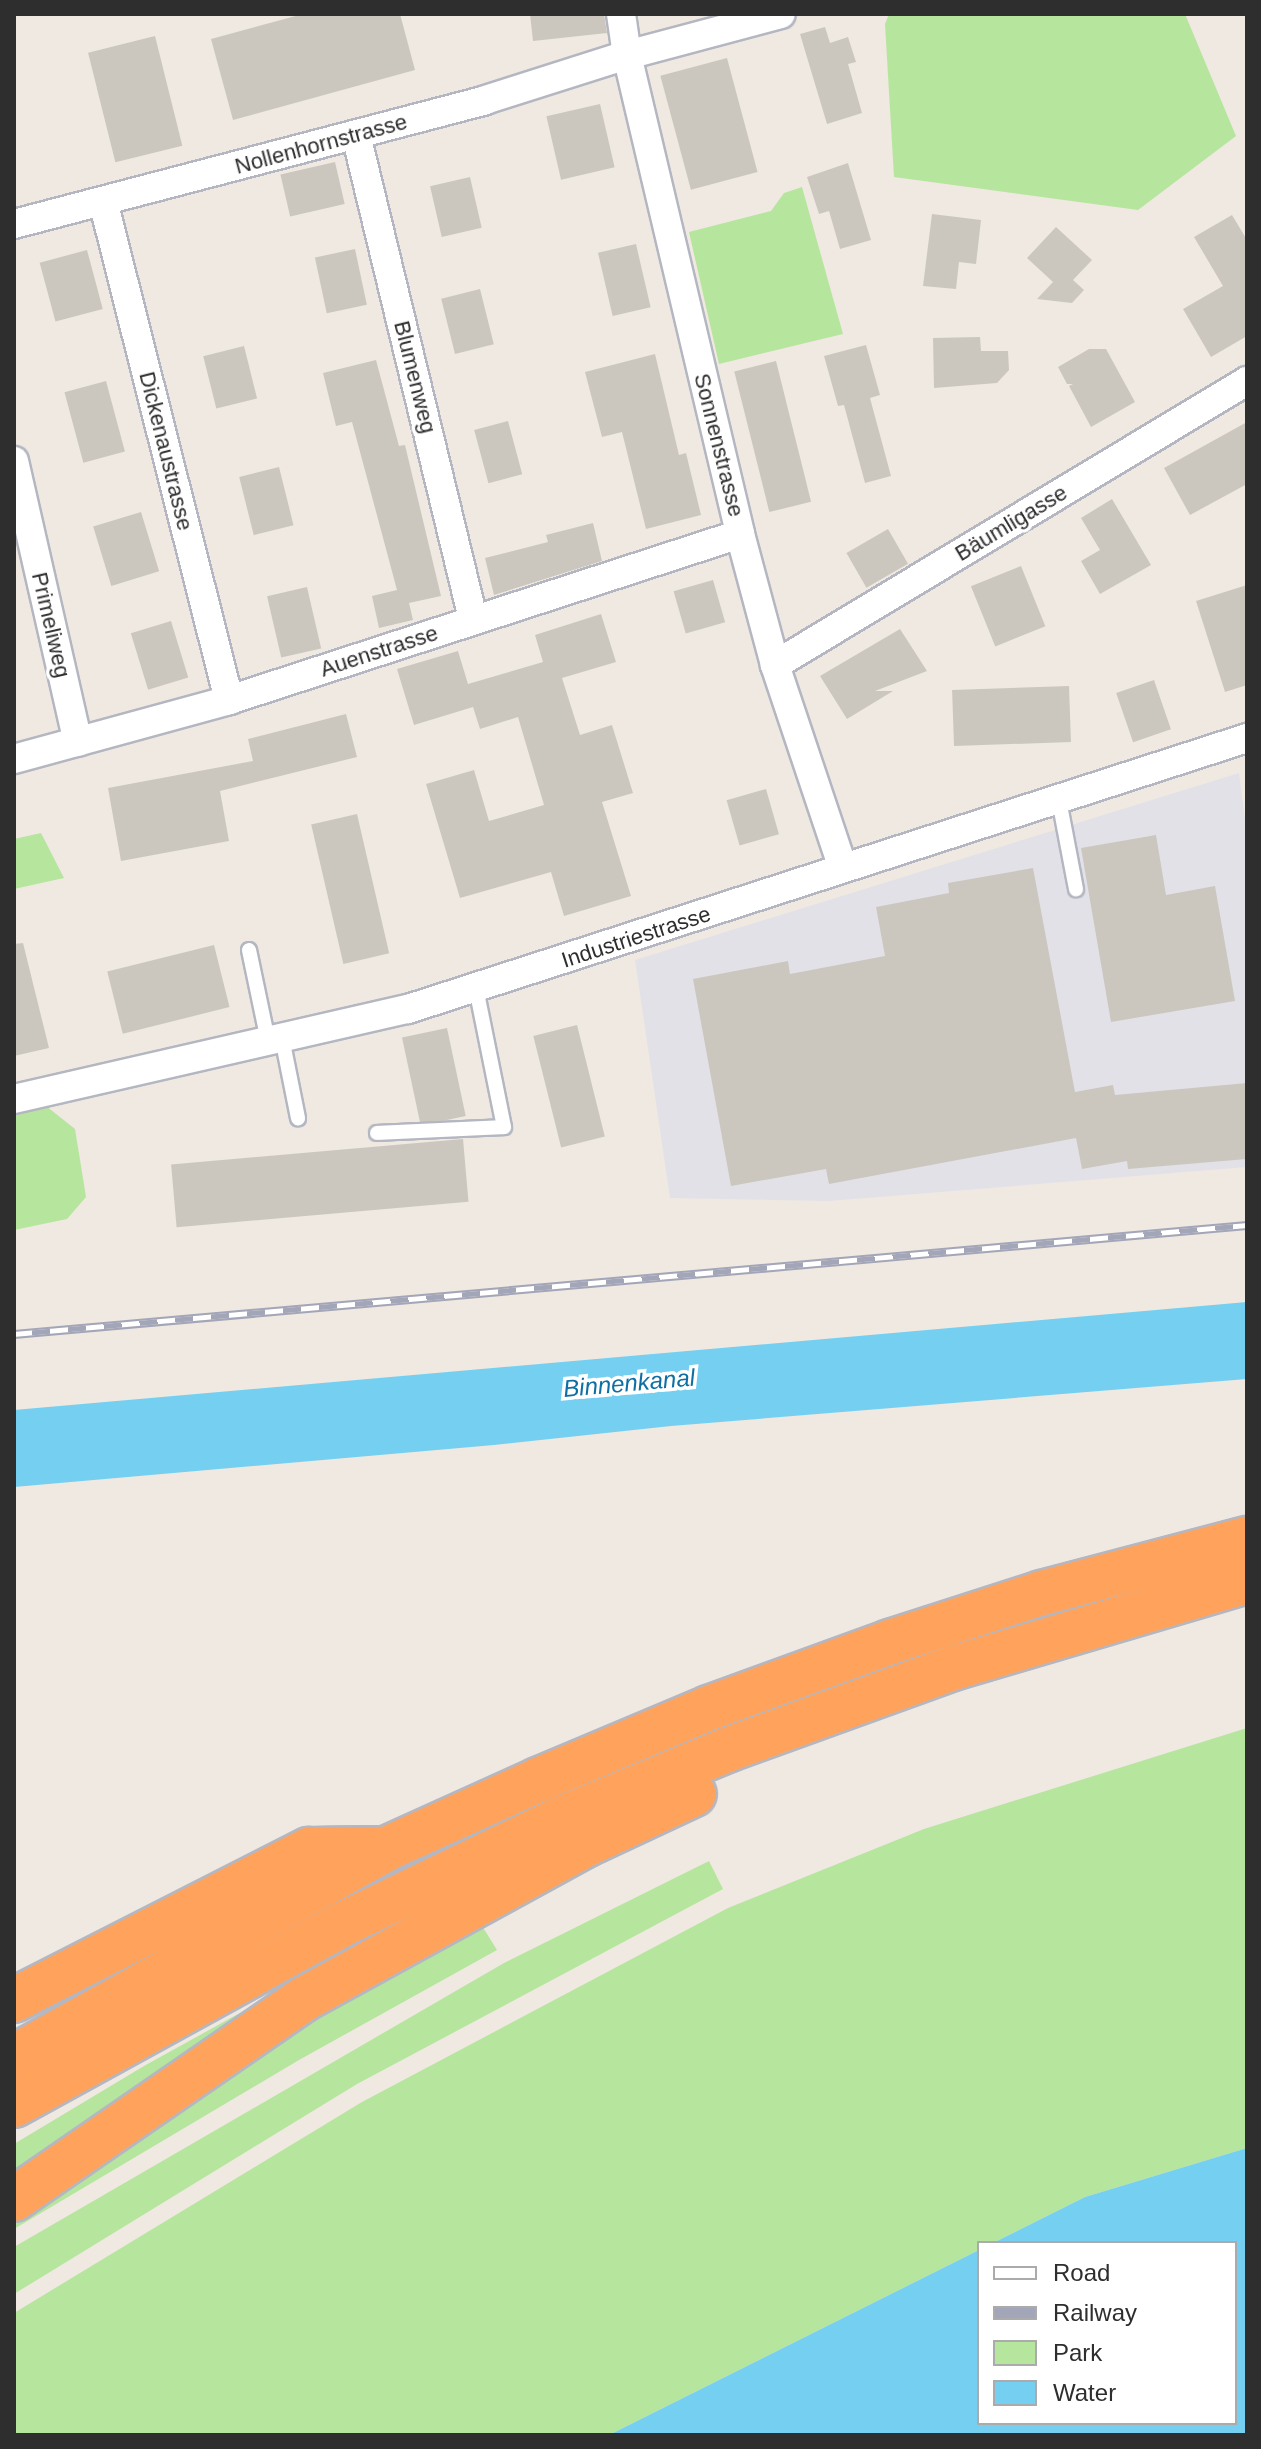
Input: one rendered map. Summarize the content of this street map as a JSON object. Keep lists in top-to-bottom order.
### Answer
{
  "streets": {
    "street": [
      "Nollenhornstrasse",
      "Blumenweg",
      "Sonnenstrasse",
      "Dickenaustrasse",
      "Bäumligasse",
      "Primeliweg",
      "Auenstrasse",
      "Industriestrasse"
    ]
  },
  "crossings": [
    ["Nollenhornstrasse", "Blumenweg"],
    ["Nollenhornstrasse", "Sonnenstrasse"],
    ["Nollenhornstrasse", "Dickenaustrasse"],
    ["Blumenweg", "Auenstrasse"],
    ["Sonnenstrasse", "Bäumligasse"],
    ["Sonnenstrasse", "Auenstrasse"],
    ["Sonnenstrasse", "Industriestrasse"],
    ["Dickenaustrasse", "Auenstrasse"],
    ["Primeliweg", "Auenstrasse"]
  ],
  "water": ["Binnenkanal"],
  "legend": [
    "Road",
    "Railway",
    "Park",
    "Water"
  ]
}
